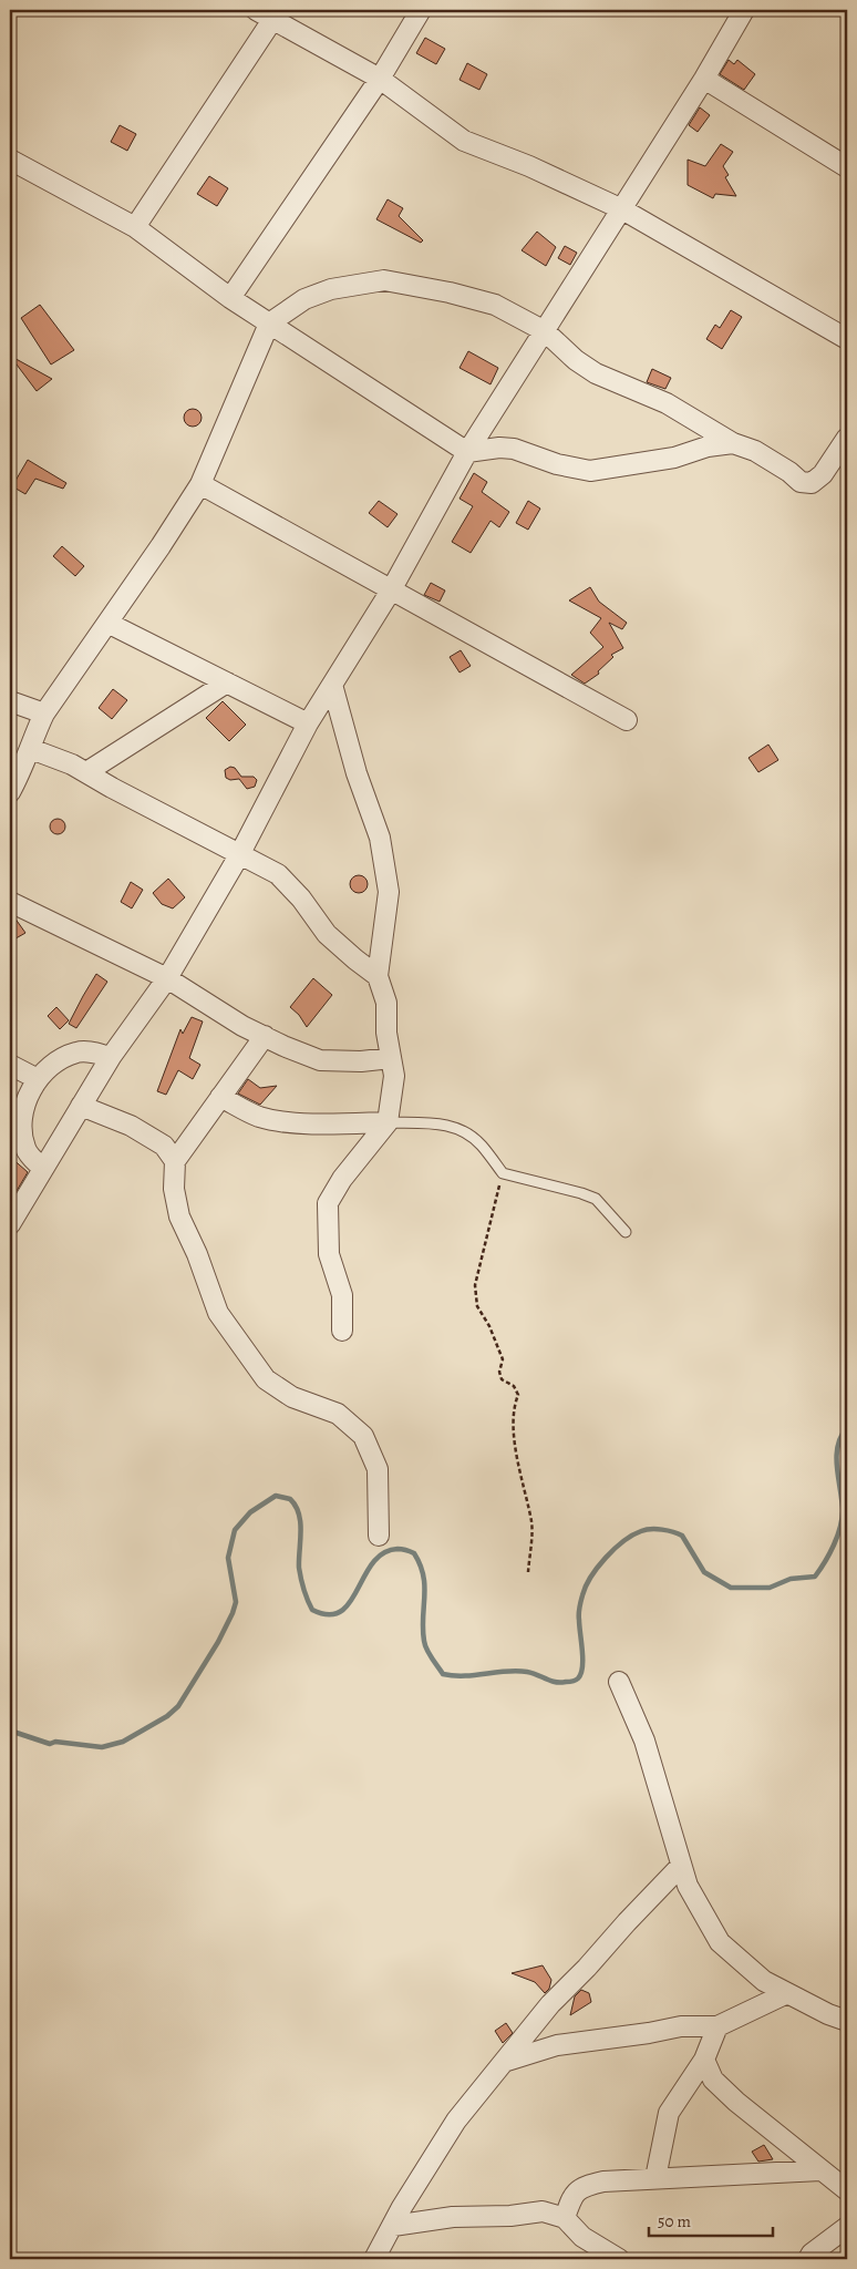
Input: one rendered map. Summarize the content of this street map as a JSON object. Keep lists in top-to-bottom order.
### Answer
{
  "scale_bar": "50 m"
}
